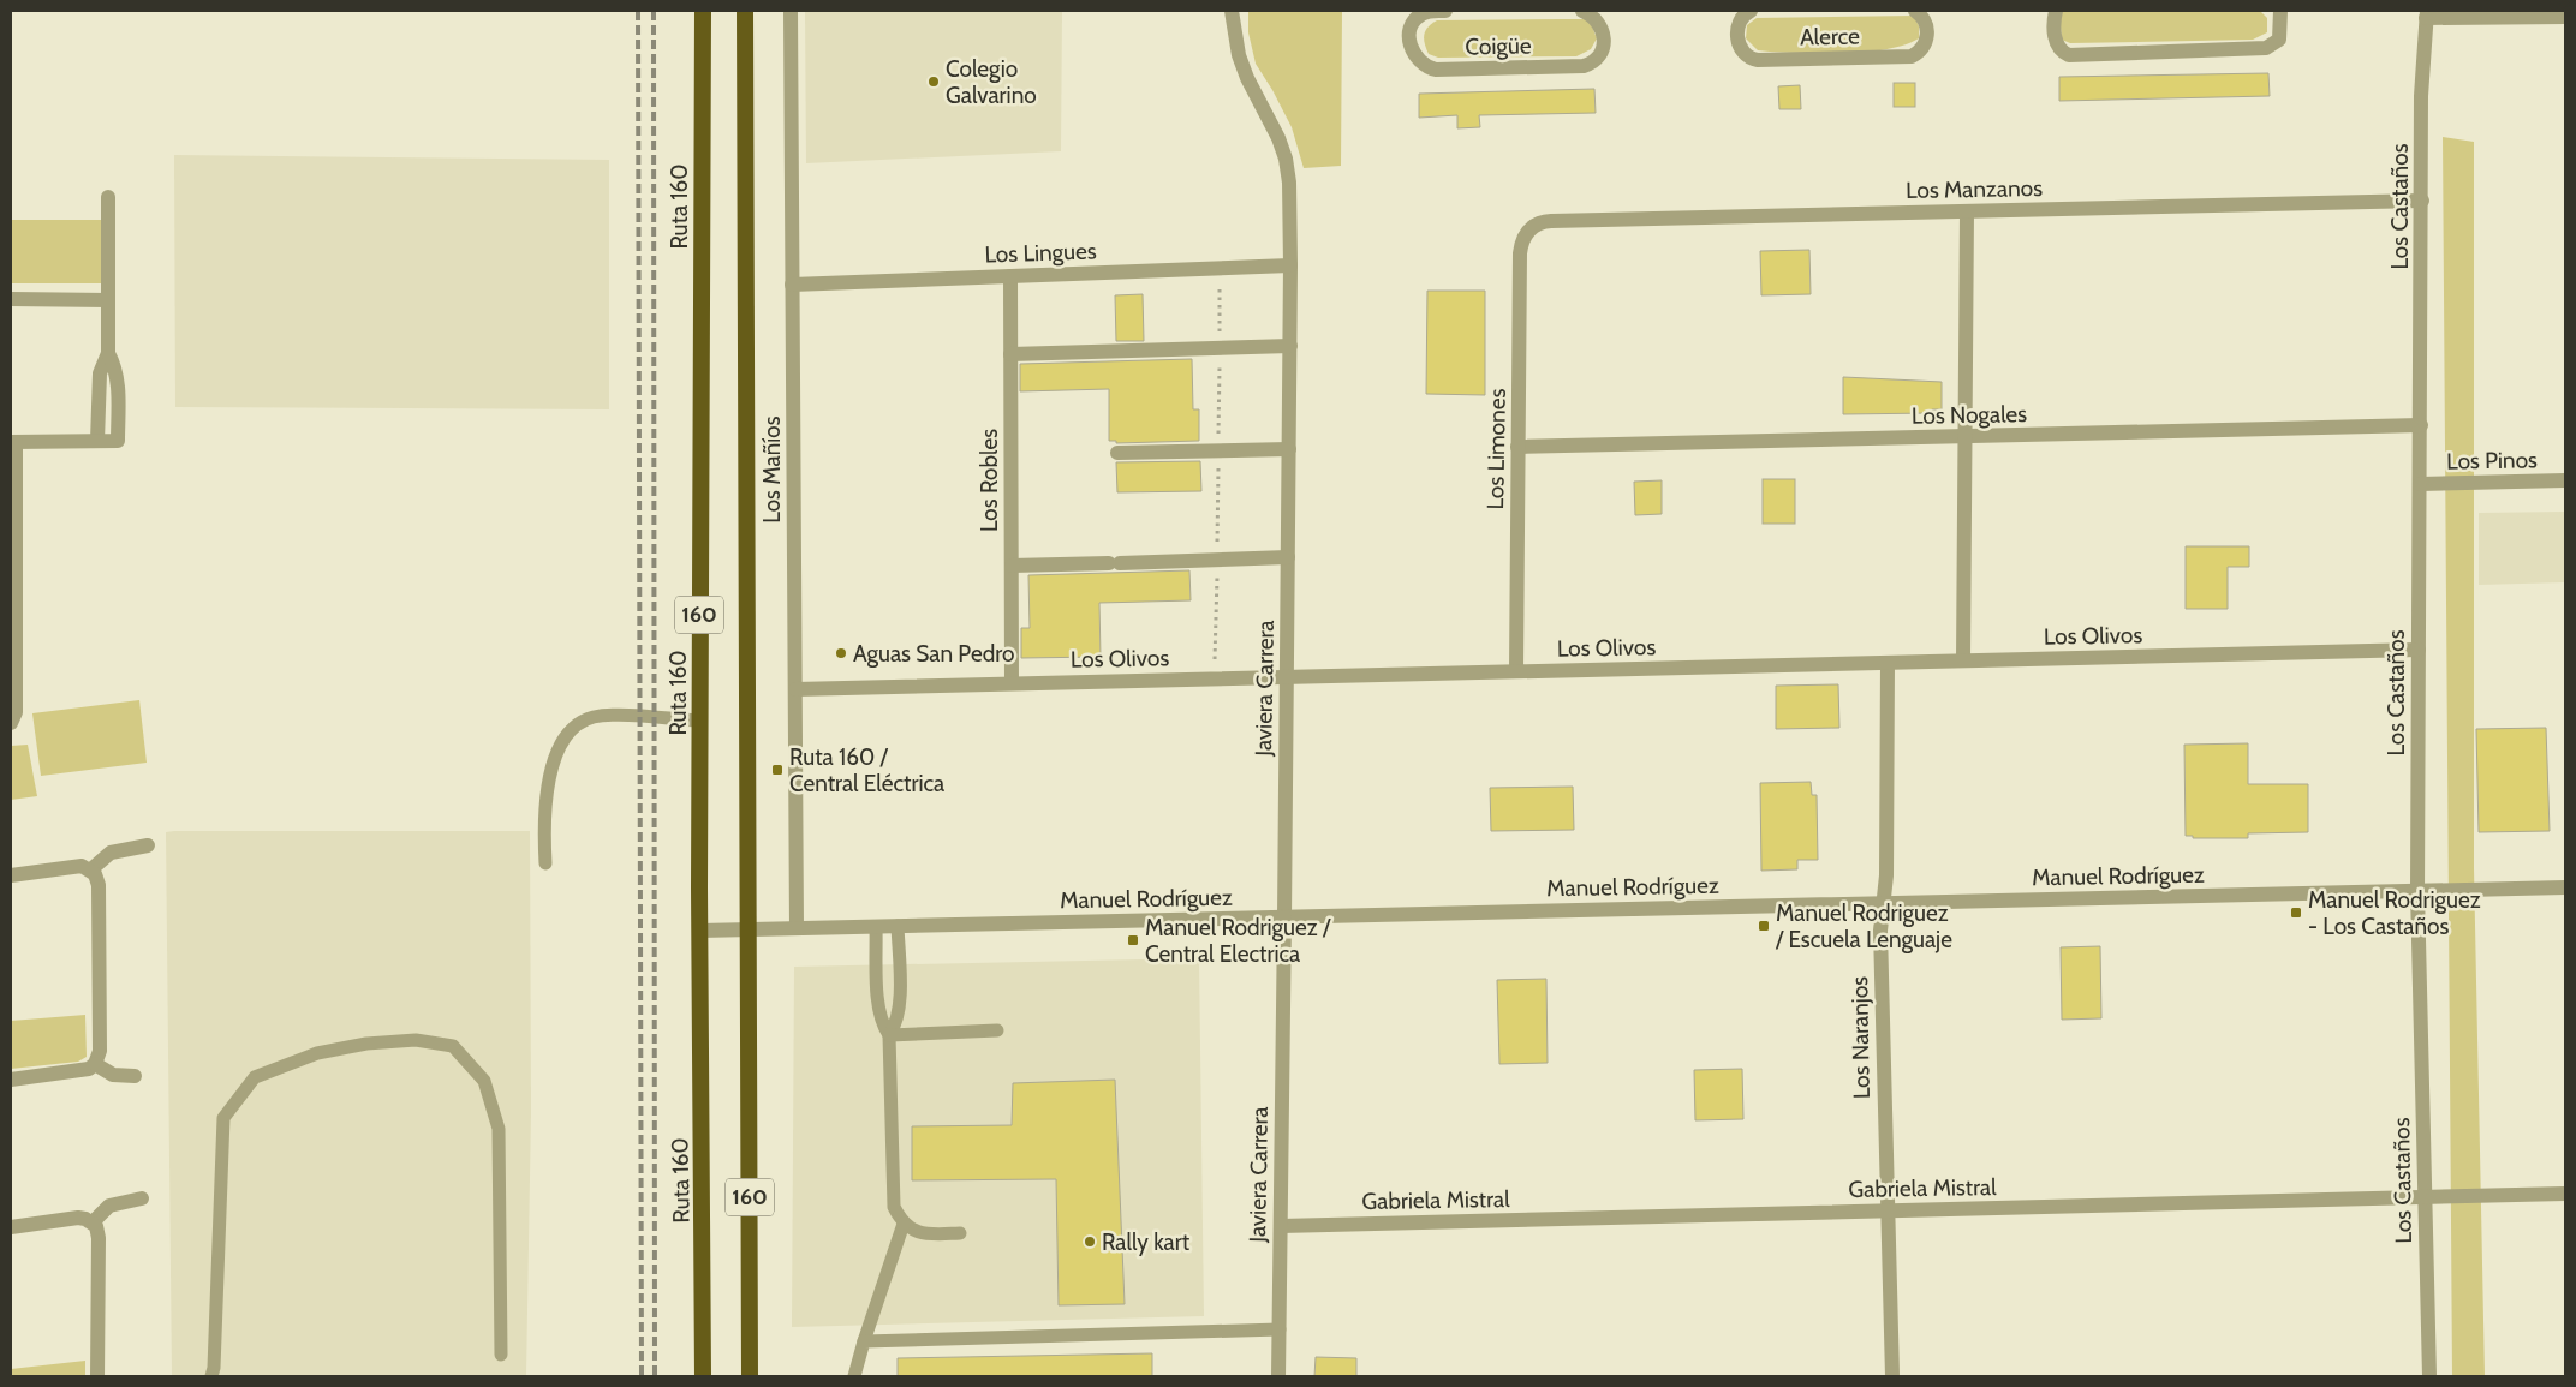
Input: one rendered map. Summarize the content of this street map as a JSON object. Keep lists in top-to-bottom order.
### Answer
{
  "streets": {
    "highway": ["Ruta 160", "160"],
    "street": [
      "Alerce",
      "Coigüe",
      "Los Manzanos",
      "Los Castaños",
      "Los Lingues",
      "Los Nogales",
      "Los Limones",
      "Los Pinos",
      "Los Mañíos",
      "Los Robles",
      "Los Olivos",
      "Javiera Carrera",
      "Manuel Rodríguez",
      "Los Naranjos",
      "Gabriela Mistral"
    ]
  },
  "crossings": [
    ["Los Manzanos", "Los Castaños"],
    ["Los Manzanos", "Los Limones"],
    ["Ruta 160", "Manuel Rodríguez"],
    ["Los Castaños", "Los Nogales"],
    ["Los Castaños", "Los Pinos"],
    ["Los Castaños", "Los Olivos"],
    ["Los Castaños", "Manuel Rodríguez"],
    ["Los Castaños", "Gabriela Mistral"],
    ["Los Lingues", "Los Mañíos"],
    ["Los Lingues", "Los Robles"],
    ["Los Lingues", "Javiera Carrera"],
    ["Los Nogales", "Los Limones"],
    ["Los Limones", "Los Olivos"],
    ["Los Mañíos", "Los Olivos"],
    ["Los Mañíos", "Manuel Rodríguez"],
    ["Los Robles", "Los Olivos"],
    ["160", "Manuel Rodríguez"],
    ["Los Olivos", "Javiera Carrera"],
    ["Los Olivos", "Los Naranjos"],
    ["Javiera Carrera", "Manuel Rodríguez"],
    ["Javiera Carrera", "Gabriela Mistral"],
    ["Manuel Rodríguez", "Los Naranjos"],
    ["Los Naranjos", "Gabriela Mistral"]
  ],
  "places": {
    "other": ["Colegio Galvarino", "Aguas San Pedro", "Rally kart"],
    "transit": [
      "Ruta 160 / Central Eléctrica",
      "Manuel Rodriguez - Los Castaños",
      "Manuel Rodriguez / Escuela Lenguaje",
      "Manuel Rodriguez / Central Electrica"
    ]
  }
}
